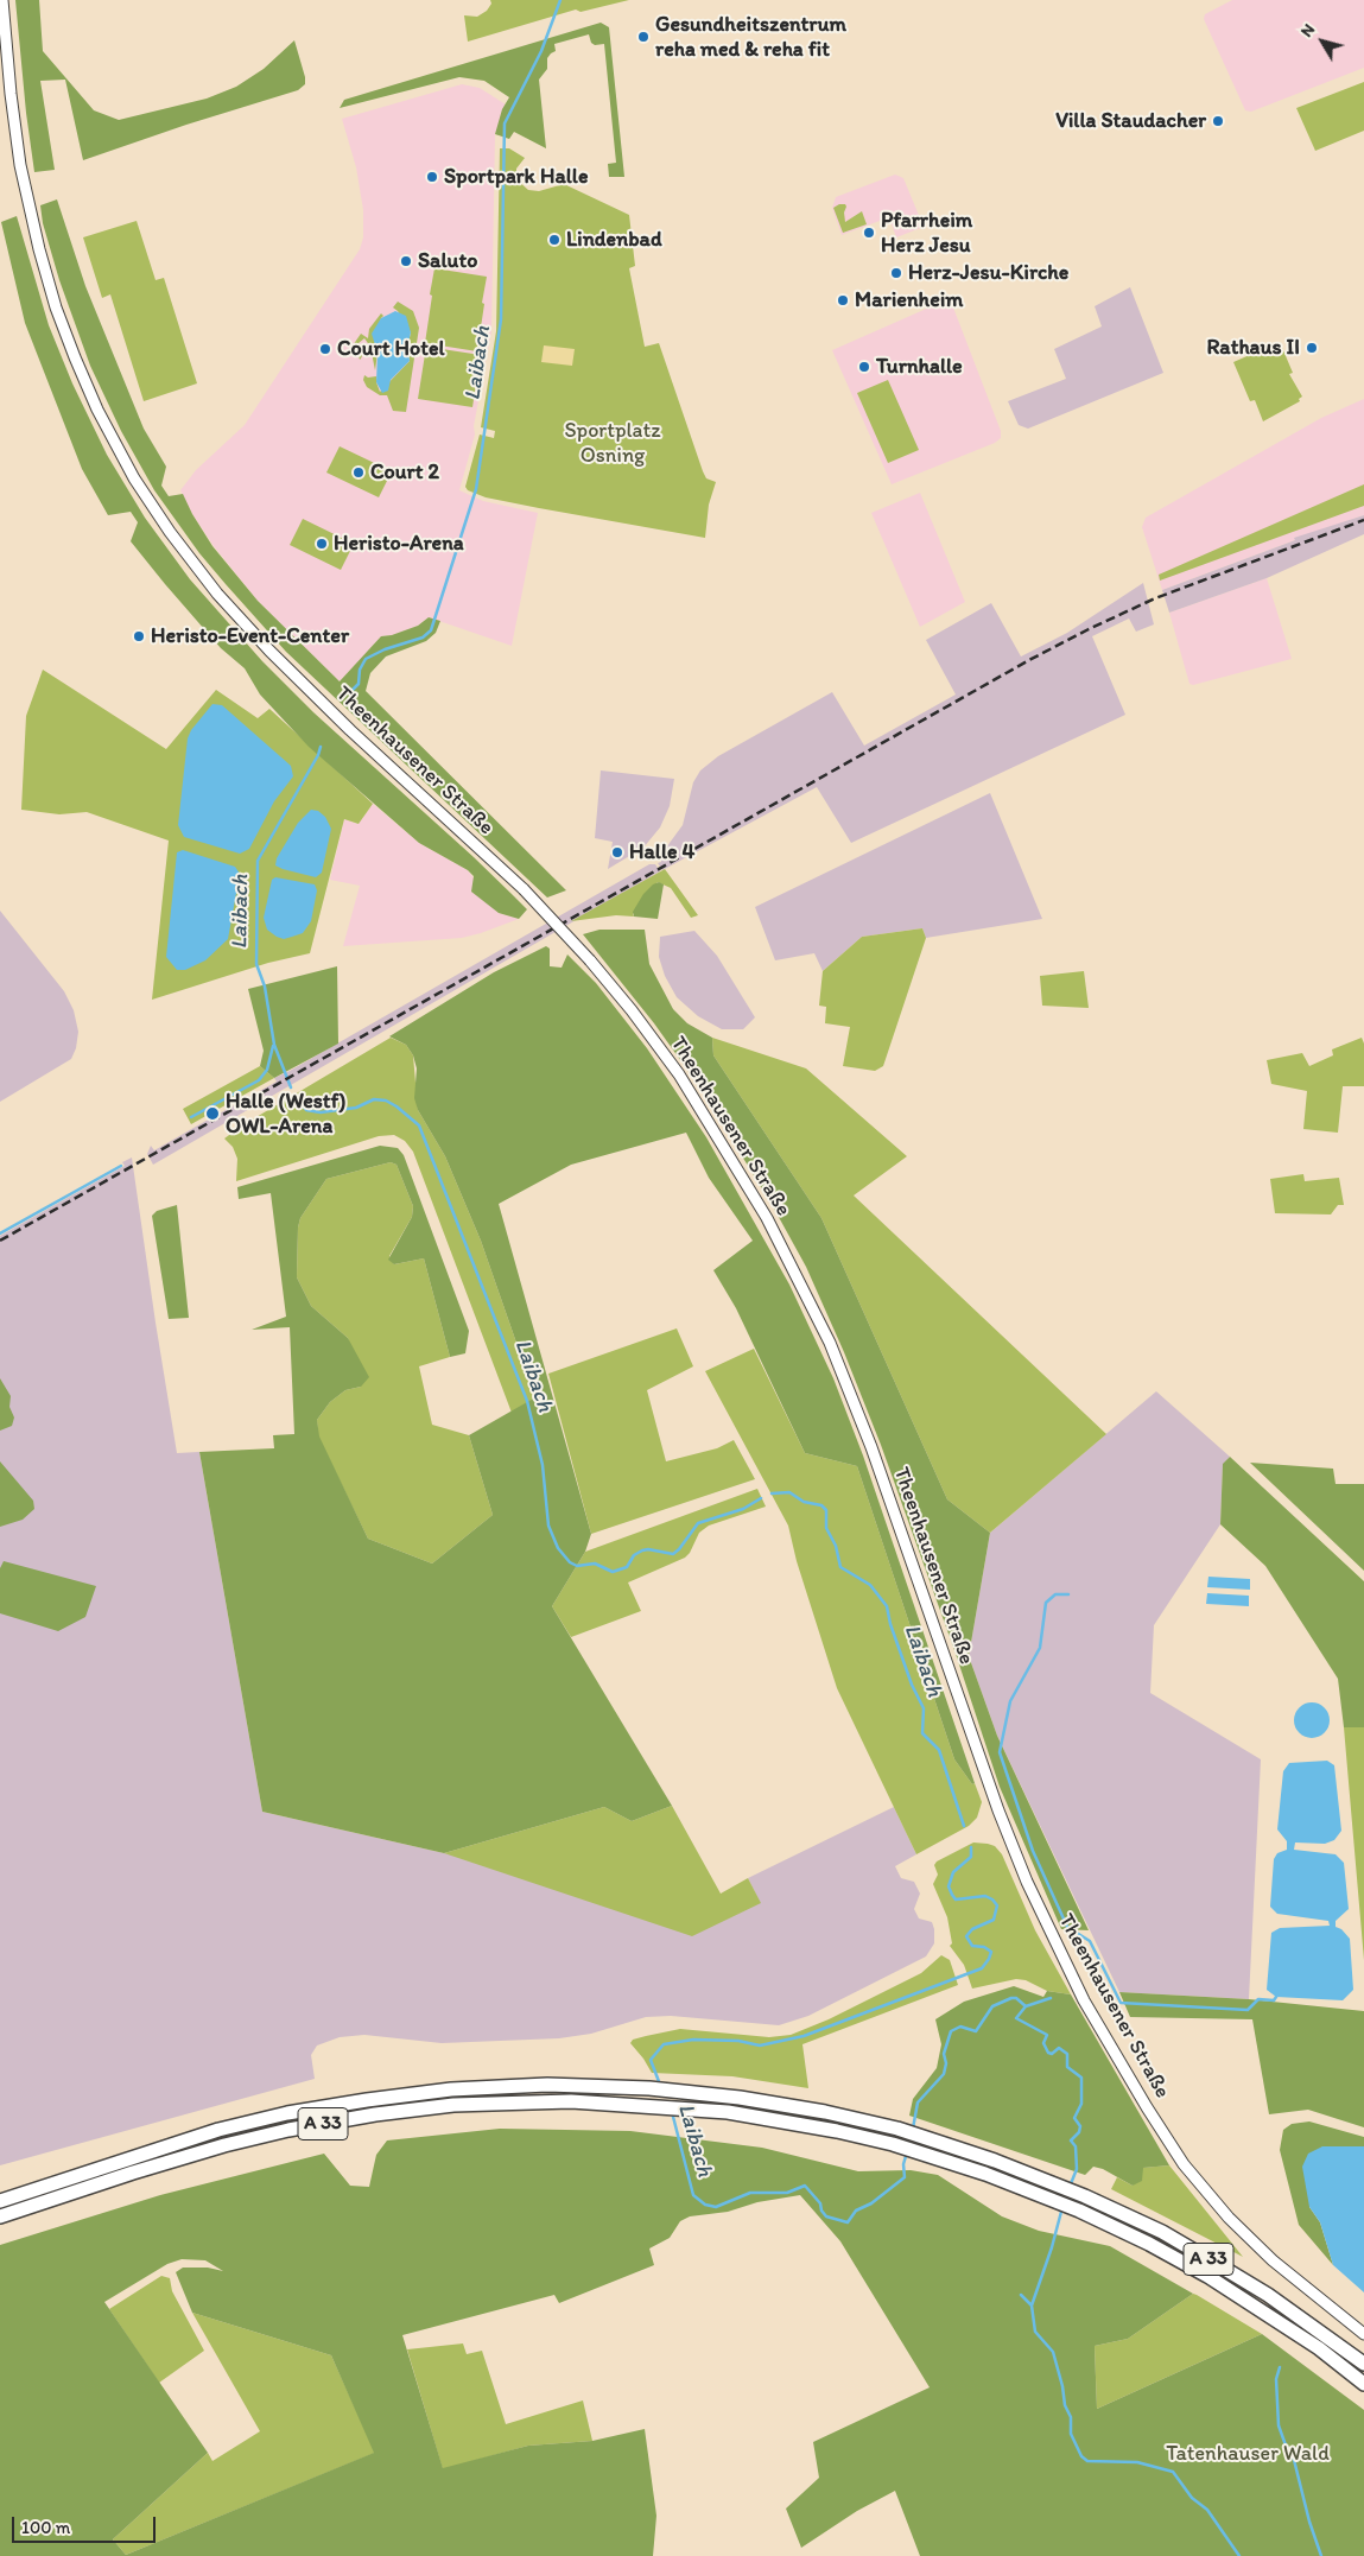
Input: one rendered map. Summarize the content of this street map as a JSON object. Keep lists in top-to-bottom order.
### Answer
{
  "streets": {
    "highway": ["A 33"],
    "main road": ["Theenhausener Straße"]
  },
  "water": ["Laibach"],
  "parks": ["Sportplatz Osning", "Tatenhauser Wald"],
  "places": [
    "Gesundheitszentrum reha med & reha fit",
    "Villa Staudacher",
    "Sportpark Halle",
    "Pfarrheim Herz Jesu",
    "Lindenbad",
    "Saluto",
    "Herz-Jesu-Kirche",
    "Marienheim",
    "Rathaus II",
    "Court Hotel",
    "Turnhalle",
    "Court 2",
    "Heristo-Arena",
    "Heristo-Event-Center",
    "Halle 4",
    "Halle (Westf) OWL-Arena"
  ],
  "scale_bar": "100 m",
  "north": "top left"
}
